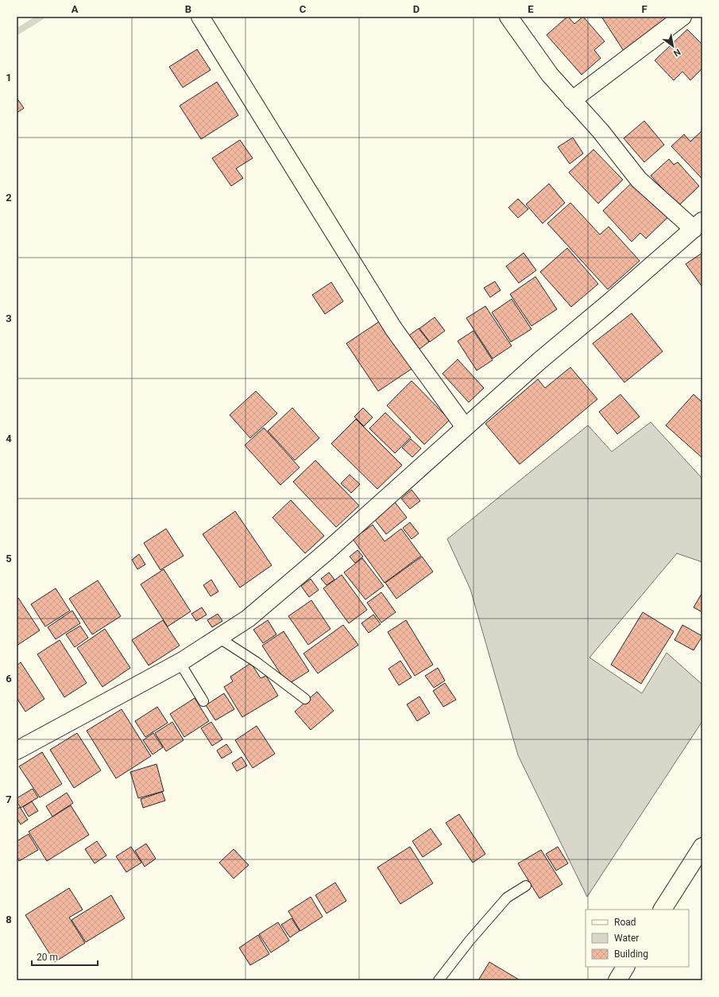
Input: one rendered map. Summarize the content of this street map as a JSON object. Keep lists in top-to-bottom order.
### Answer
{
  "legend": ["Road", "Water", "Building"],
  "scale_bar": "20 m",
  "north": "bottom right",
  "grid": {
    "columns": [
      "A",
      "B",
      "C",
      "D",
      "E",
      "F"
    ],
    "rows": [
      "1",
      "2",
      "3",
      "4",
      "5",
      "6",
      "7",
      "8"
    ]
  }
}
